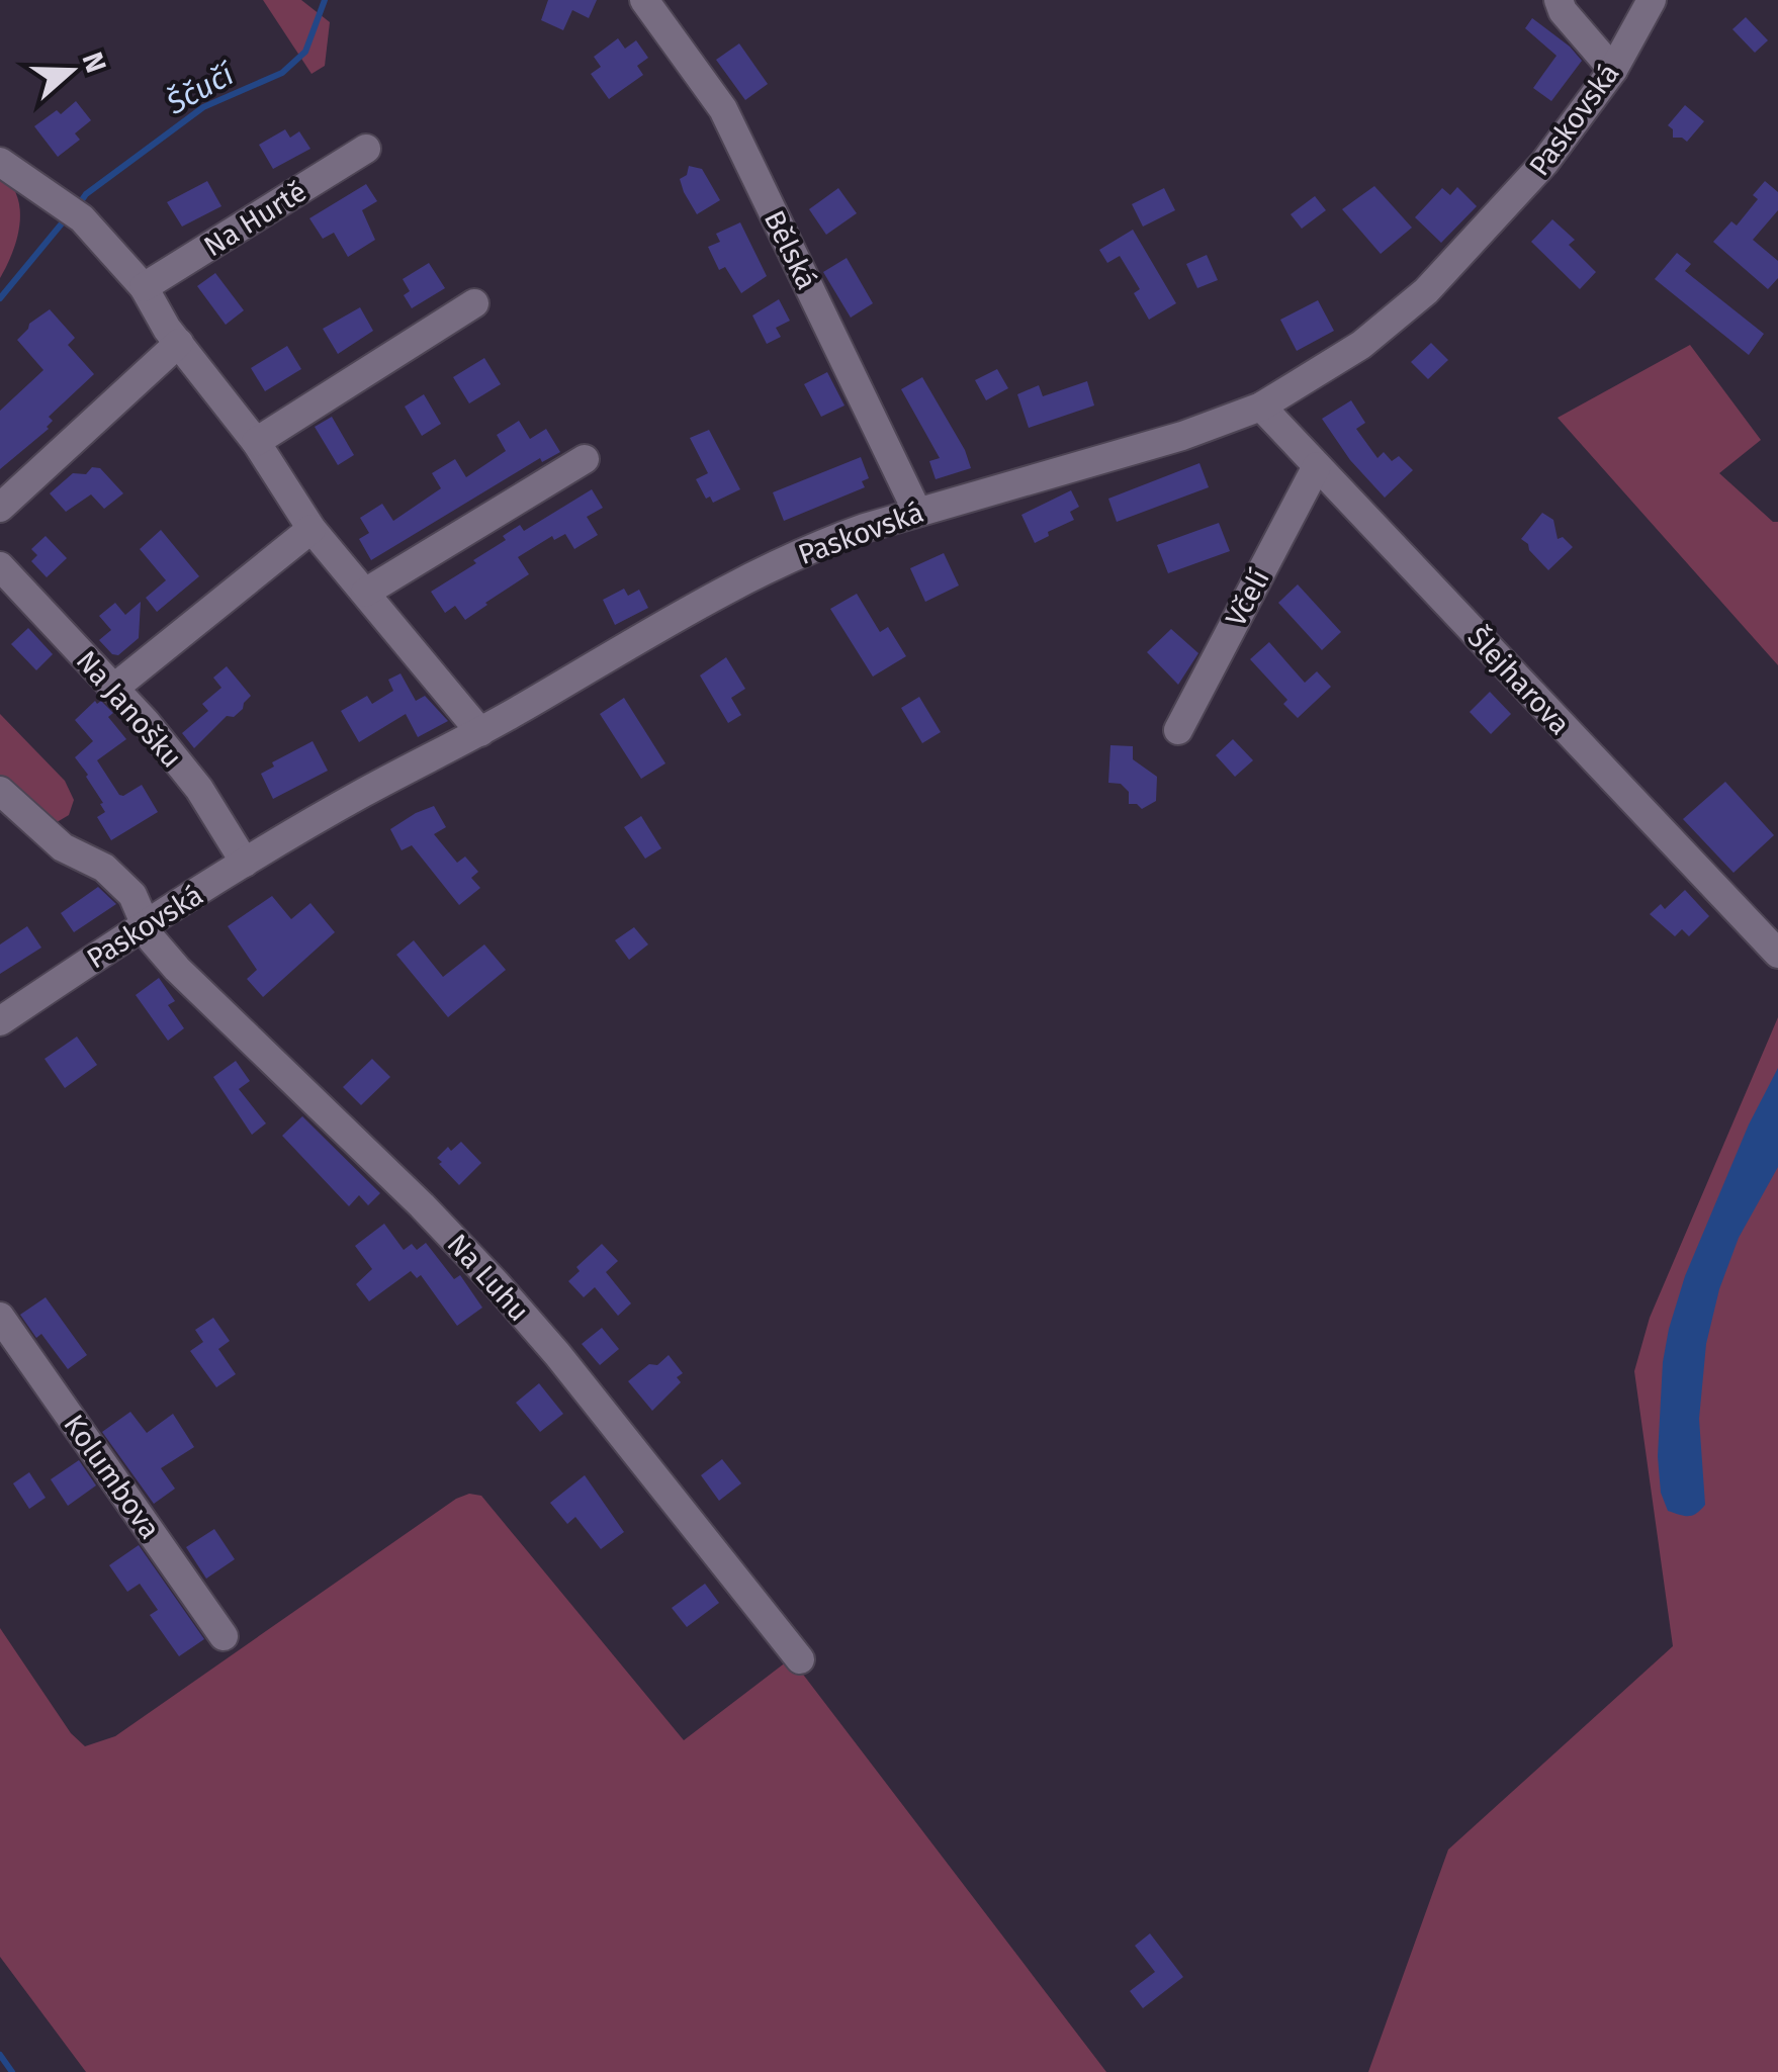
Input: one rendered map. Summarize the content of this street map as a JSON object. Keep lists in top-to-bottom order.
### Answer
{
  "streets": {
    "street": [
      "Paskovská",
      "Na Hurtě",
      "Bělská",
      "Včelí",
      "Šlejharova",
      "Na Janošku",
      "Na Luhu",
      "Kolumbova"
    ]
  },
  "crossings": [
    ["Paskovská", "Bělská"],
    ["Paskovská", "Šlejharova"],
    ["Paskovská", "Na Janošku"],
    ["Paskovská", "Na Luhu"],
    ["Včelí", "Šlejharova"]
  ],
  "water": ["Ščučí"],
  "north": "right"
}
